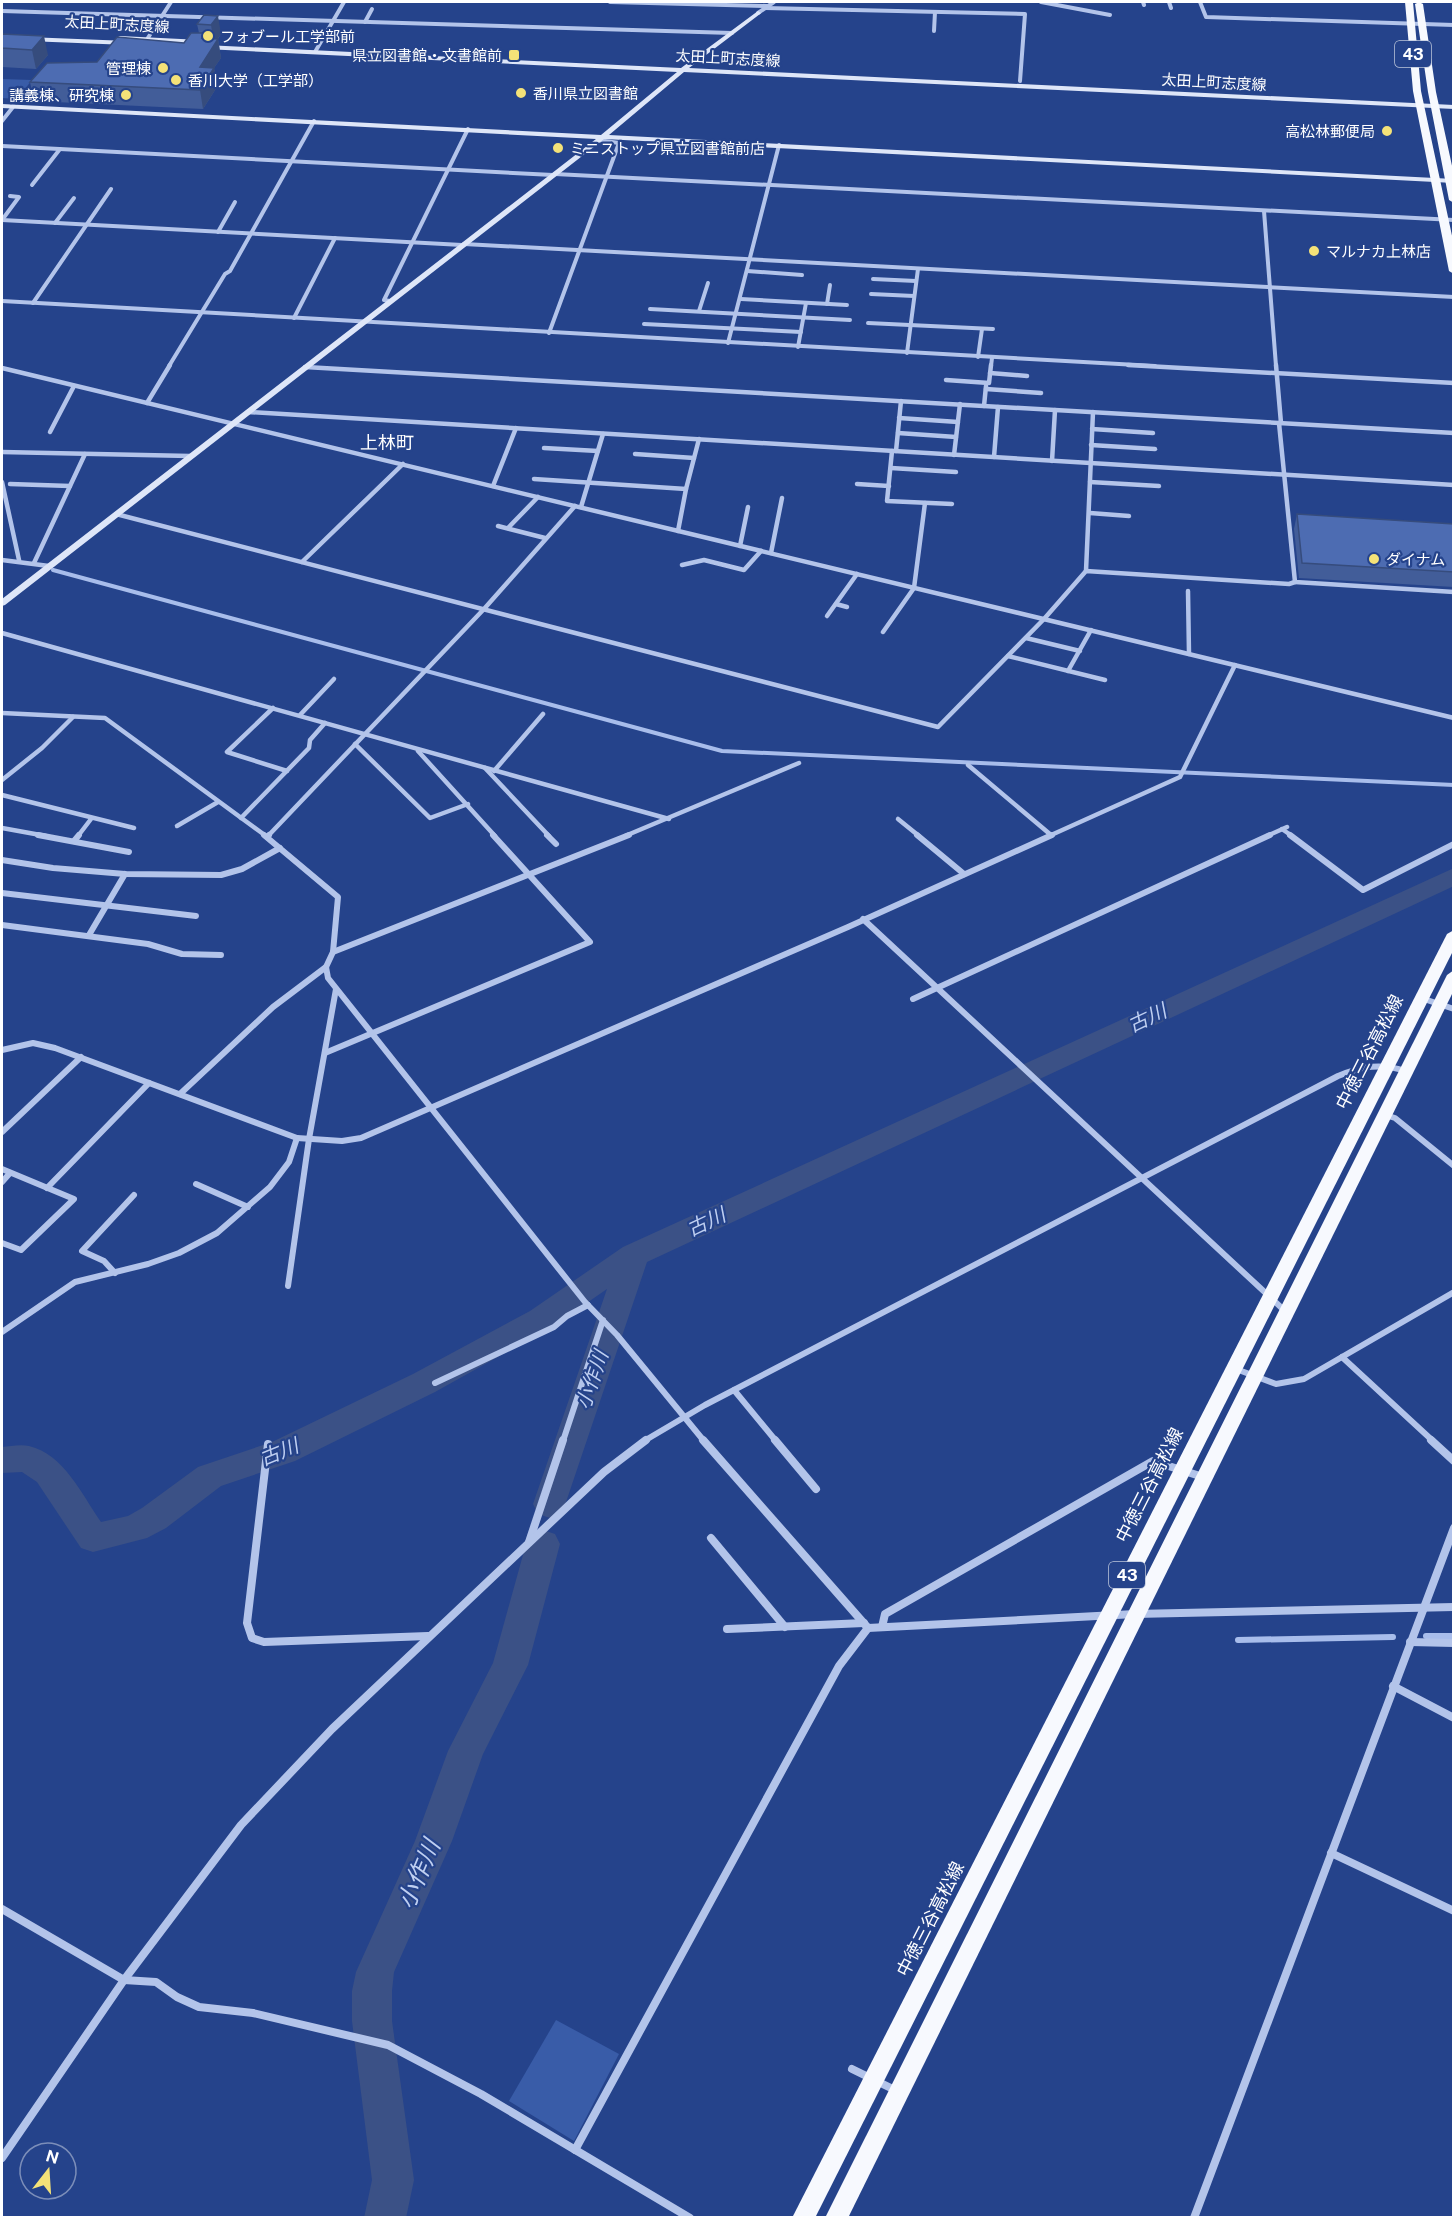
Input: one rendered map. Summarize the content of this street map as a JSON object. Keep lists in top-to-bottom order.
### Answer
{
  "streets": {
    "main road": ["43", "中徳三谷高松線"],
    "street": ["太田上町志度線"]
  },
  "crossings": [
    ["太田上町志度線", "43"]
  ],
  "districts": ["上林町"],
  "water": ["古川", "小作川"],
  "places": {
    "other": [
      "フォブール工学部前",
      "管理棟",
      "香川大学（工学部）",
      "香川県立図書館",
      "講義棟、研究棟",
      "高松林郵便局",
      "ミニストップ県立図書館前店",
      "マルナカ上林店",
      "ダイナム"
    ],
    "transit": ["県立図書館・文書館前"]
  },
  "north": "top"
}
